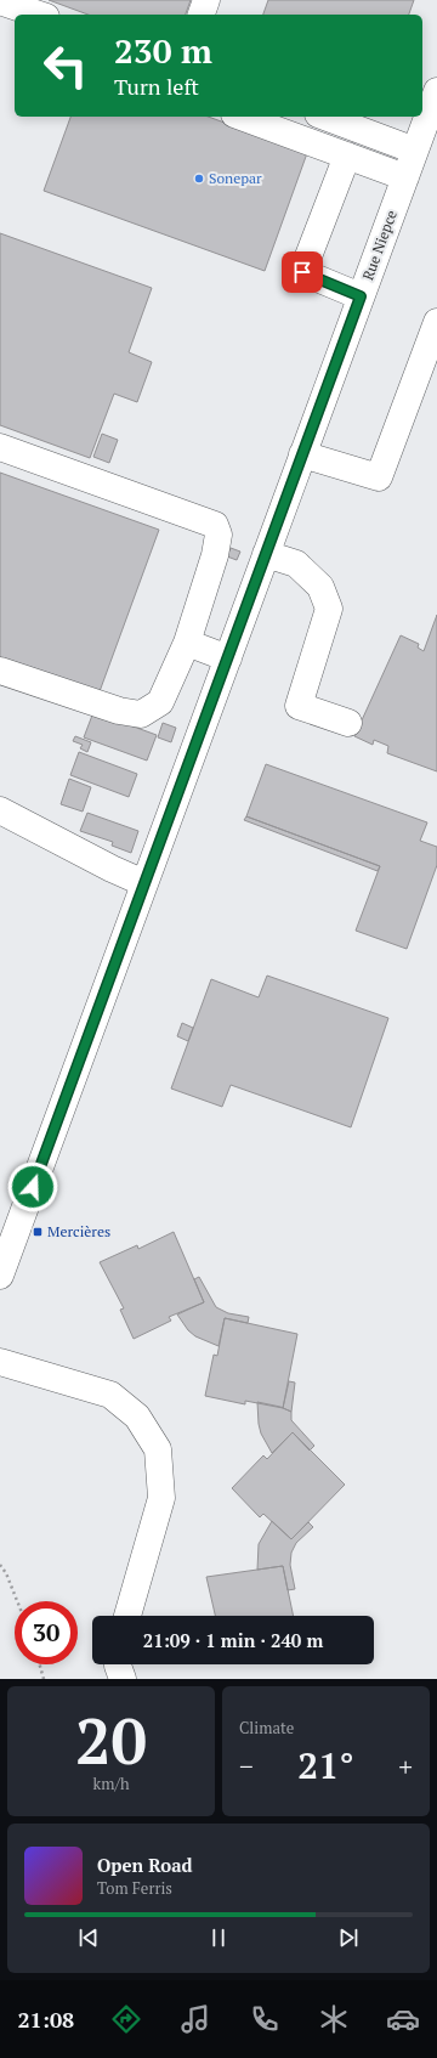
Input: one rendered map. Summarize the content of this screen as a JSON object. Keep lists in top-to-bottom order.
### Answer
{
  "streets": {
    "street": ["Rue Niepce"]
  },
  "places": {
    "other": ["Sonepar"],
    "transit": ["Mercières"]
  },
  "page": {
    "turn": ["230 m", "Turn left"],
    "limit": "30",
    "trip": "21:09 · 1 min · 240 m",
    "tile": [
      ["20", "km/h"],
      "Climate"
    ],
    "heat": ["−", "21°", "+"],
    "song": ["Open Road", "Tom Ferris"],
    "tabs": "21:08"
  }
}
